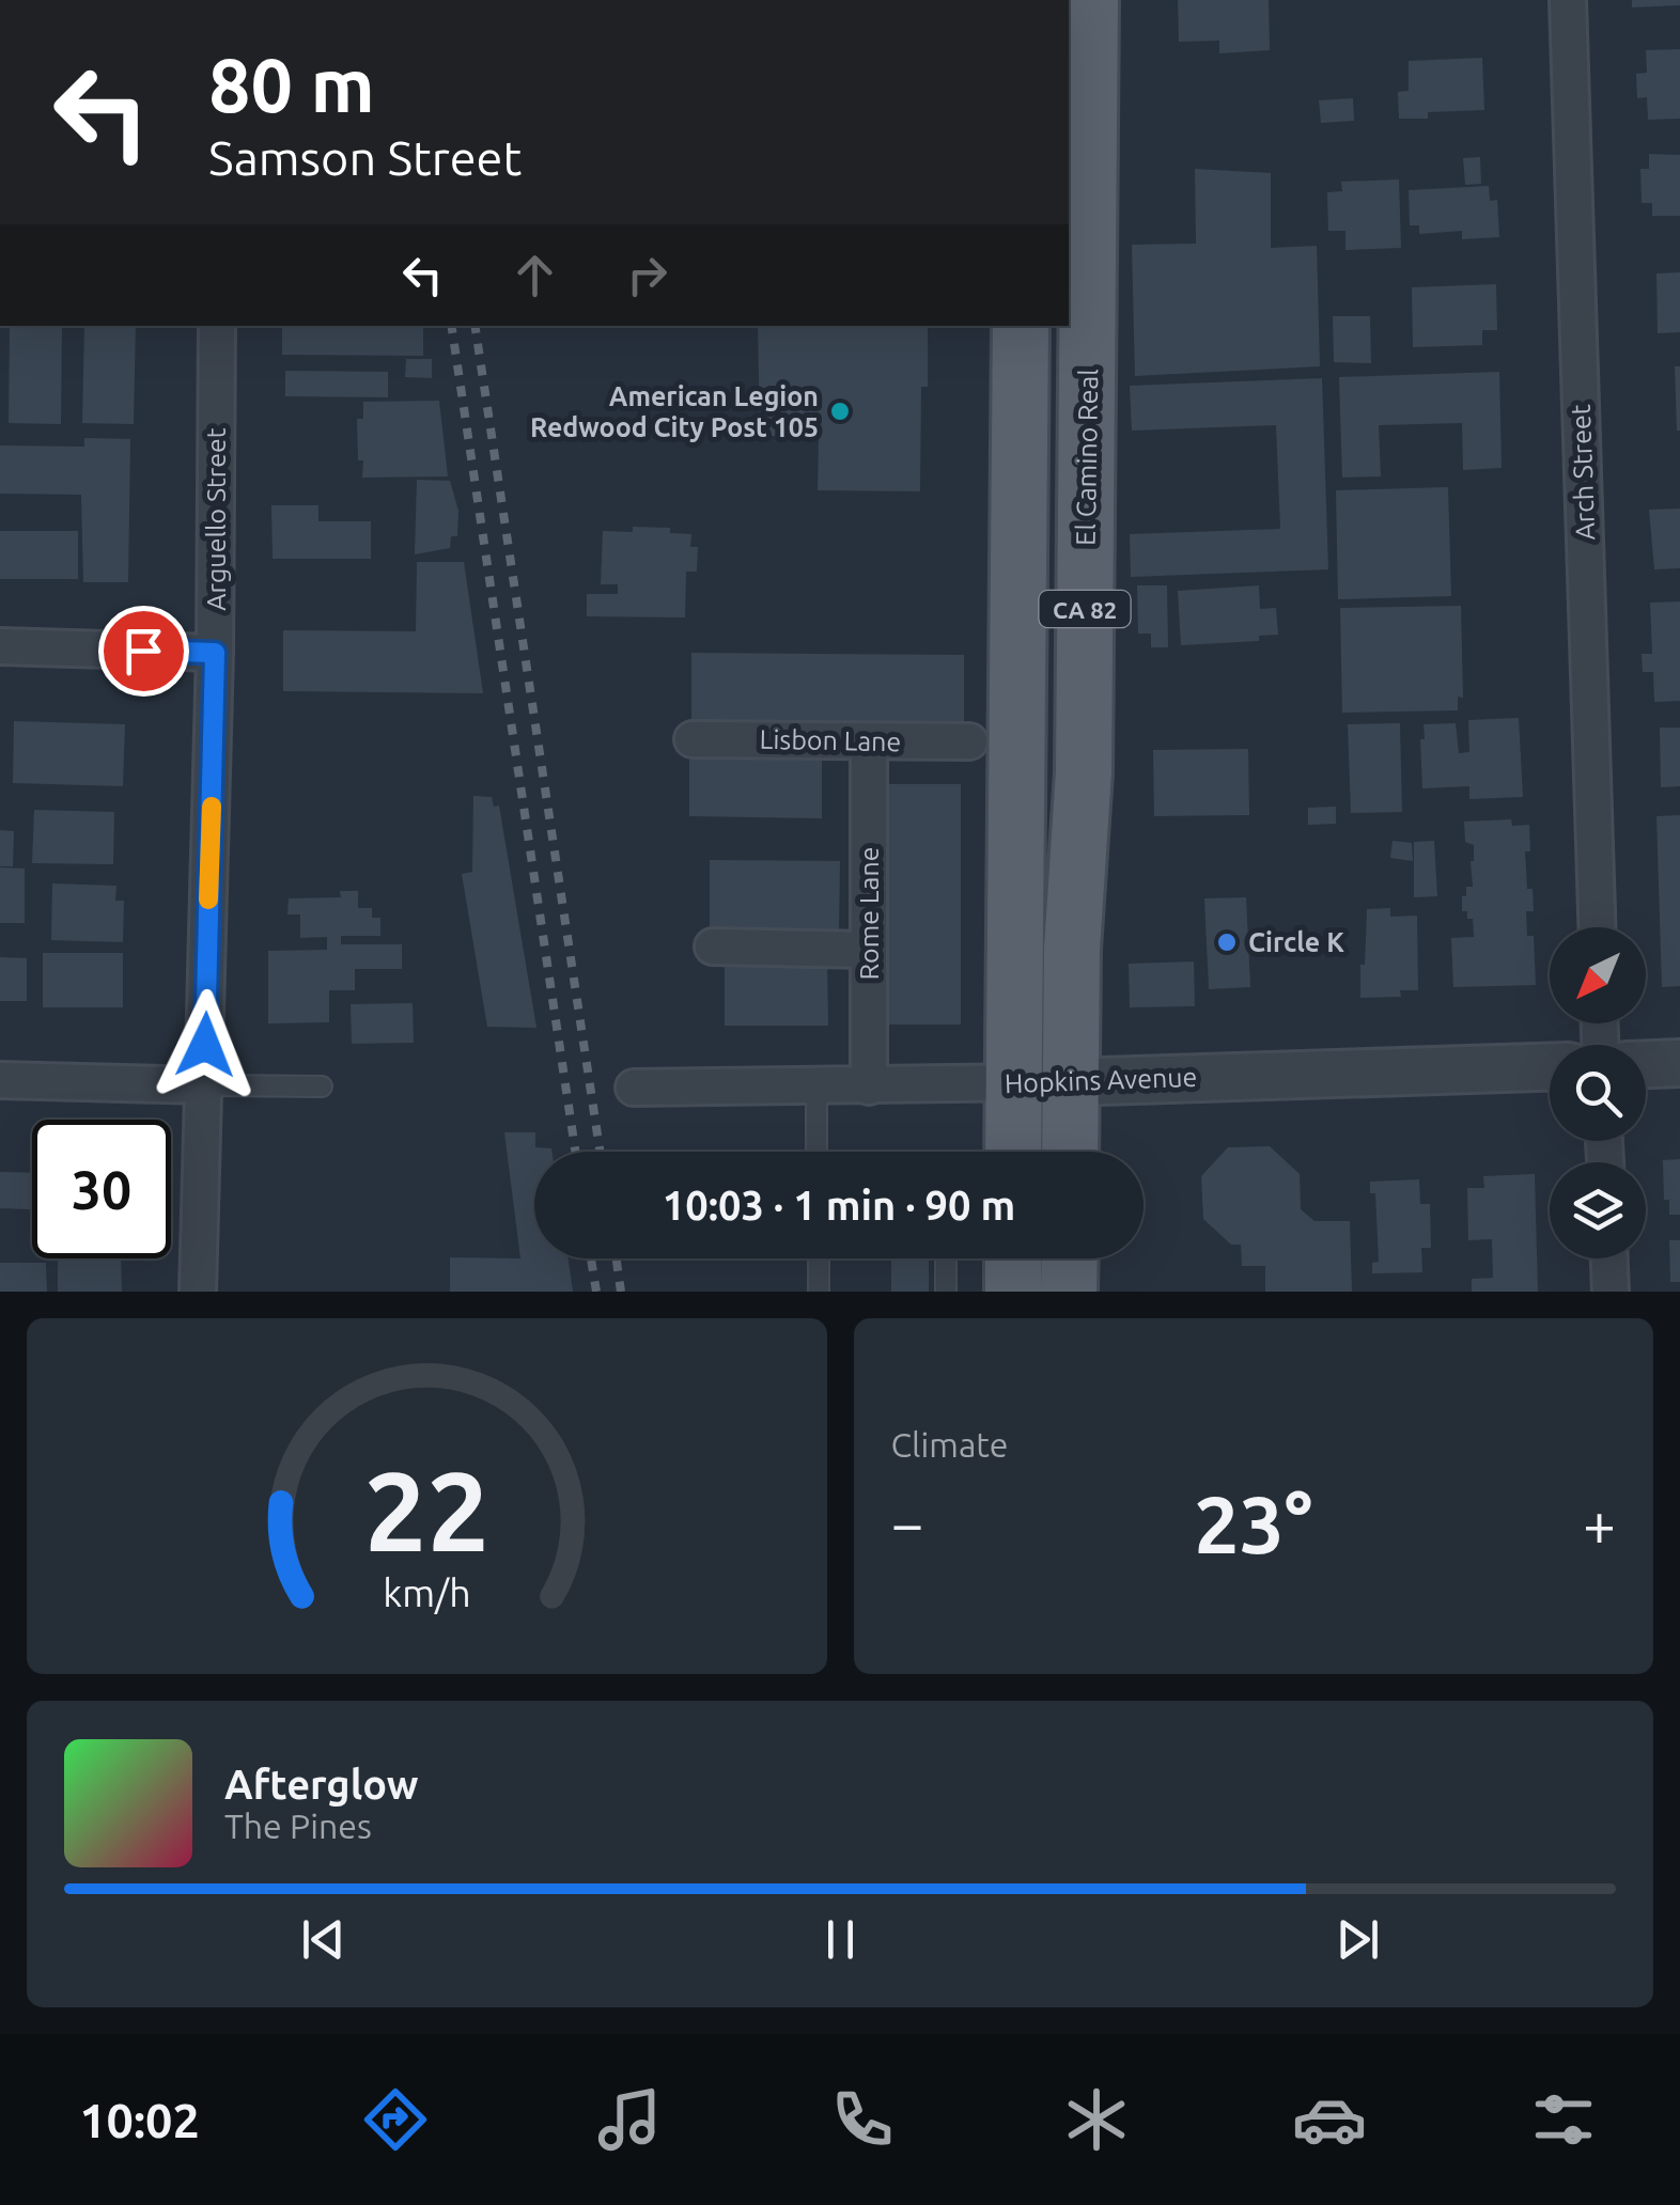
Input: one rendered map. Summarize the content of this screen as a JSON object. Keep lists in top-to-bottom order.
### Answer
{
  "streets": {
    "main road": ["El Camino Real", "CA 82"],
    "street": [
      "Arch Street",
      "Arguello Street",
      "Lisbon Lane",
      "Rome Lane",
      "Hopkins Avenue"
    ]
  },
  "crossings": [
    ["El Camino Real", "Hopkins Avenue"],
    ["CA 82", "Hopkins Avenue"],
    ["Lisbon Lane", "Rome Lane"],
    ["Rome Lane", "Hopkins Avenue"]
  ],
  "places": ["American Legion Redwood City Post 105", "Circle K"],
  "north": "bottom left",
  "page": {
    "turn": ["80 m", "Samson Street"],
    "limit": "30",
    "trip": "10:03 · 1 min · 90 m",
    "tile": "Climate",
    "heat": ["−", "23°", "+"],
    "song": ["Afterglow", "The Pines"],
    "tabs": "10:02",
    "gauge": ["22", "km/h"]
  }
}
